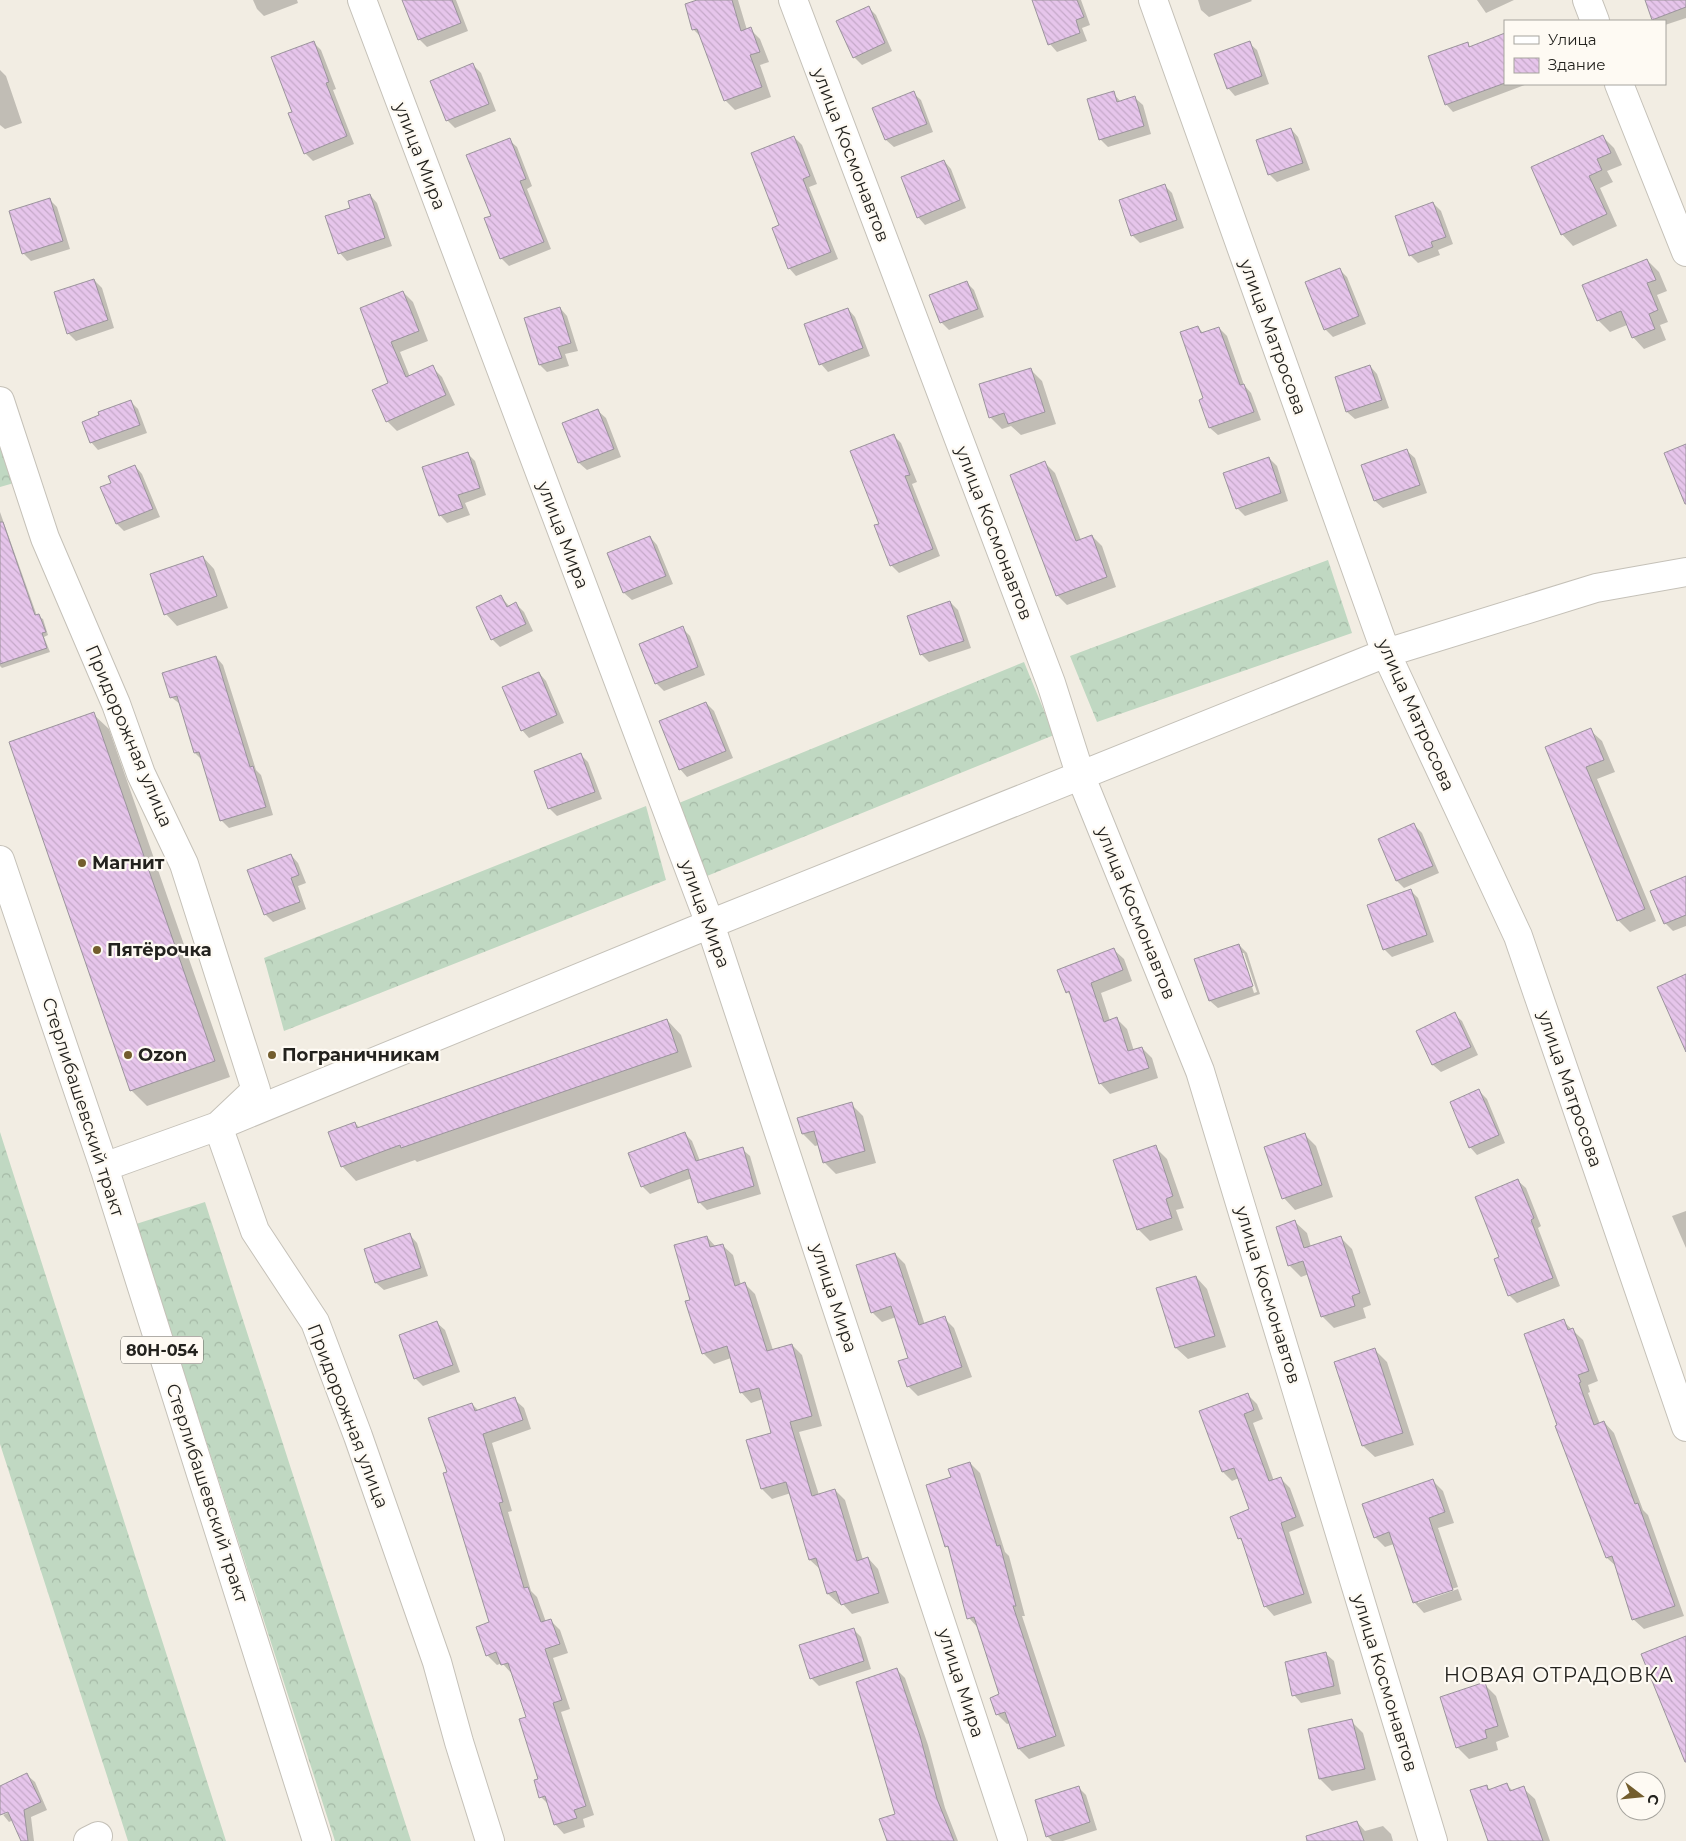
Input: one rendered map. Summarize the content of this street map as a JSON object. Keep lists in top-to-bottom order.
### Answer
{
  "streets": {
    "street": [
      "улица Космонавтов",
      "улица Мира",
      "улица Матросова",
      "Придорожная улица",
      "Стерлибашевский тракт",
      "80Н-054"
    ]
  },
  "districts": ["НОВАЯ ОТРАДОВКА"],
  "places": [
    "Магнит",
    "Пятёрочка",
    "Ozon",
    "Пограничникам"
  ],
  "legend": ["Улица", "Здание"],
  "north": "right"
}
